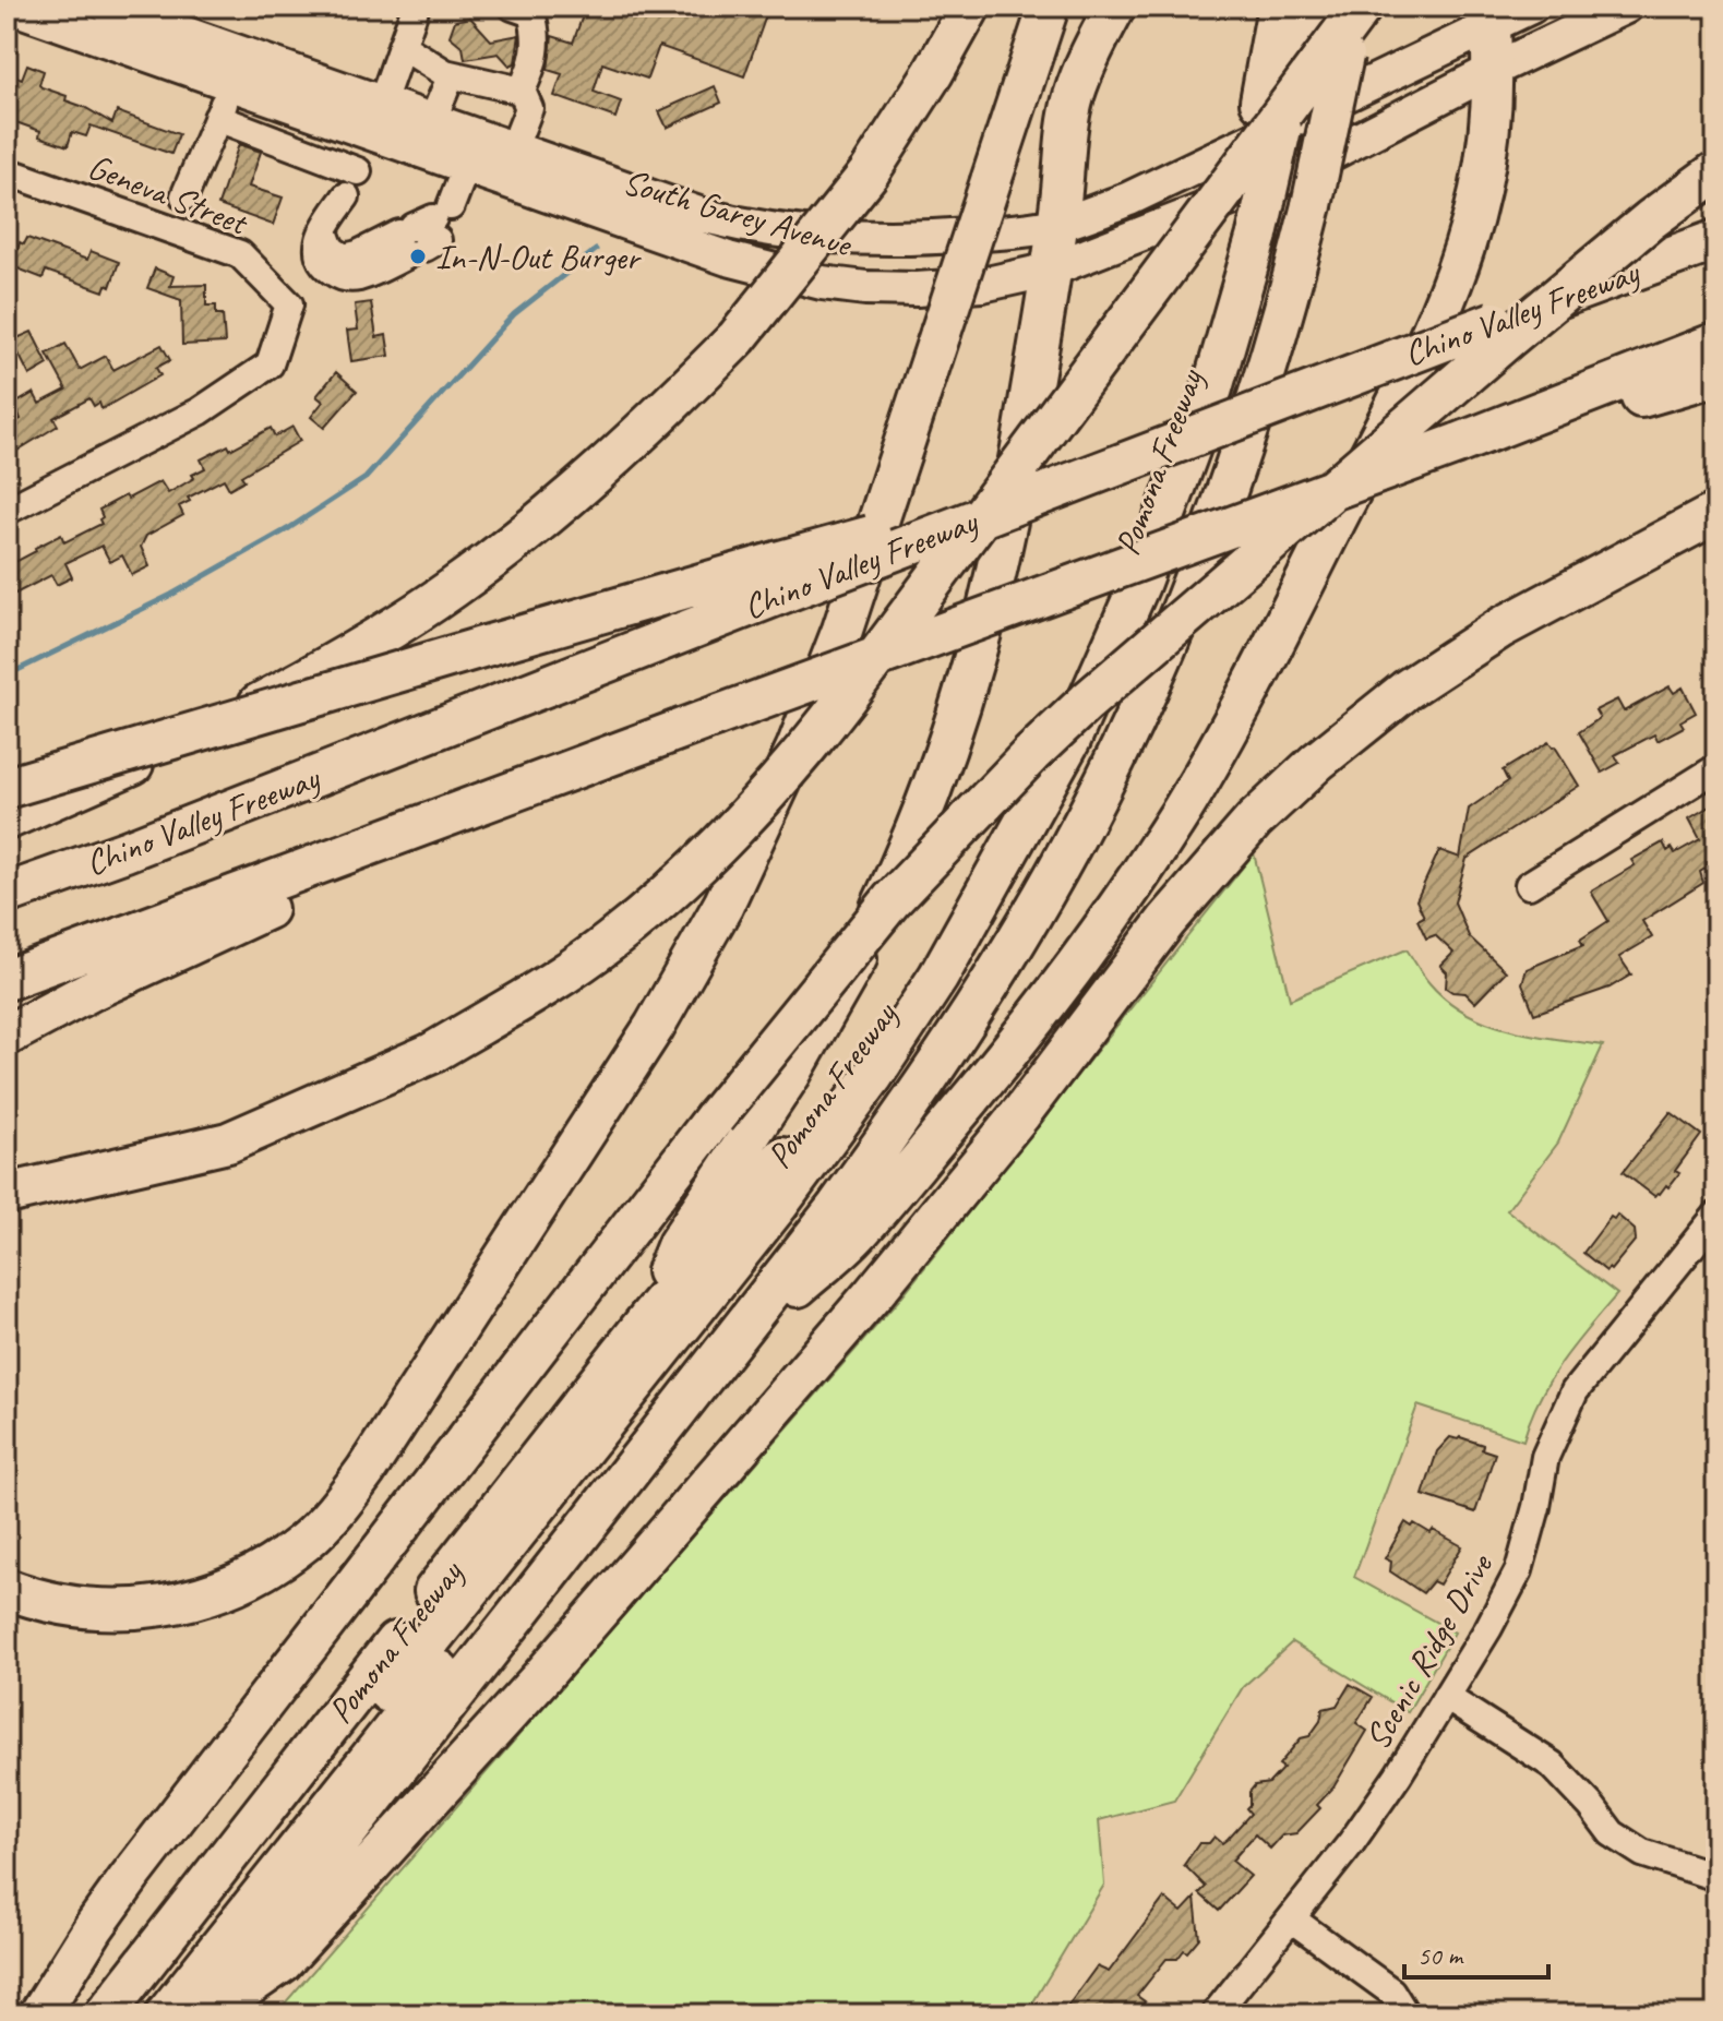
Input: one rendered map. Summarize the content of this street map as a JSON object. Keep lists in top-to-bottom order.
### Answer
{
  "streets": {
    "highway": ["Chino Valley Freeway", "Pomona Freeway"],
    "main road": ["South Garey Avenue"],
    "street": ["Geneva Street", "Scenic Ridge Drive"]
  },
  "places": ["In-N-Out Burger"],
  "scale_bar": "50 m"
}
